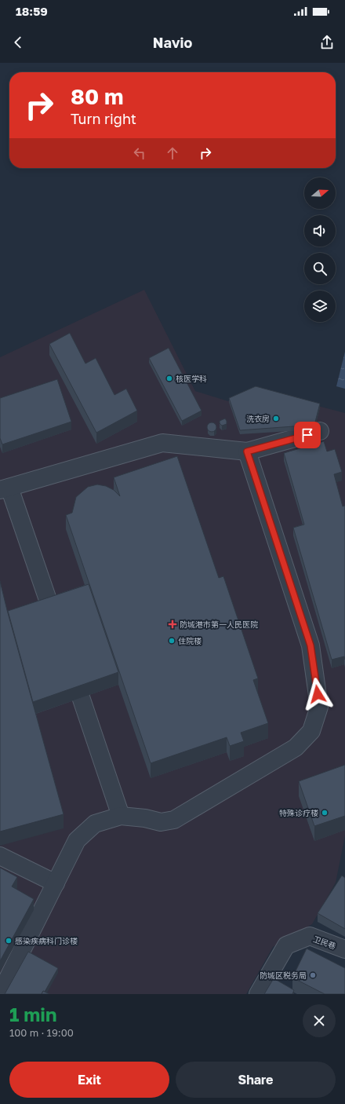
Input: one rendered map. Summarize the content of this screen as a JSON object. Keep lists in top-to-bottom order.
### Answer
{
  "streets": {
    "street": ["卫民巷"]
  },
  "places": {
    "other": [
      "核医学科",
      "洗衣房",
      "住院楼",
      "特殊诊疗楼",
      "感染疾病科门诊楼",
      "防城区税务局"
    ],
    "health": ["防城港市第一人民医院"]
  },
  "north": "right",
  "page": {
    "status": "18:59",
    "header": "Navio",
    "turn": ["80 m", "Turn right"],
    "heading": ["1 min", "100 m · 19:00"],
    "buttons": ["Exit", "Share"]
  }
}
